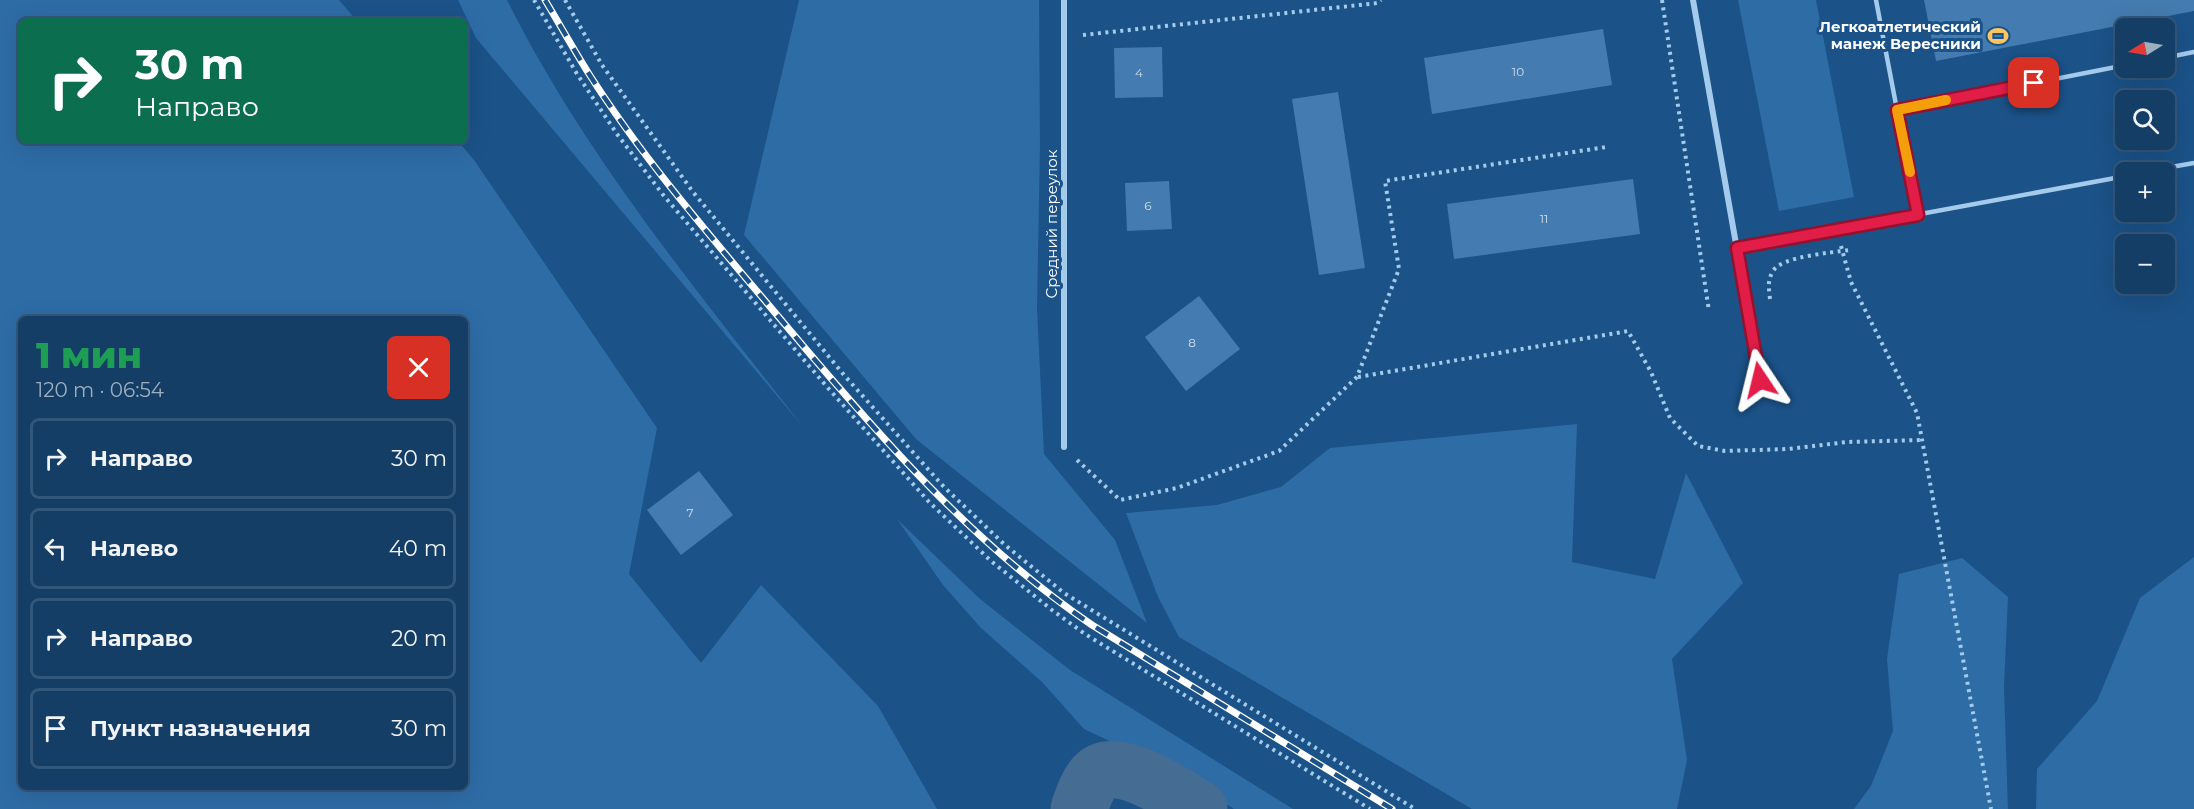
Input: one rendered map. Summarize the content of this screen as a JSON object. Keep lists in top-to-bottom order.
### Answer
{
  "streets": {
    "street": ["Средний переулок"]
  },
  "places": {
    "sports": ["Легкоатлетический манеж Вересники"]
  },
  "house_numbers": [
    "10",
    "4",
    "6",
    "11",
    "8",
    "7"
  ],
  "north": "left",
  "page": {
    "map_buttons": ["+", "−"],
    "turn": ["30 m", "Направо"],
    "heading": ["1 мин", "120 m · 06:54"],
    "list": [
      {
        "name": "Направо",
        "value": "30 m"
      },
      {
        "name": "Налево",
        "value": "40 m"
      },
      {
        "name": "Направо",
        "value": "20 m"
      },
      {
        "name": "Пункт назначения",
        "value": "30 m"
      }
    ]
  }
}
